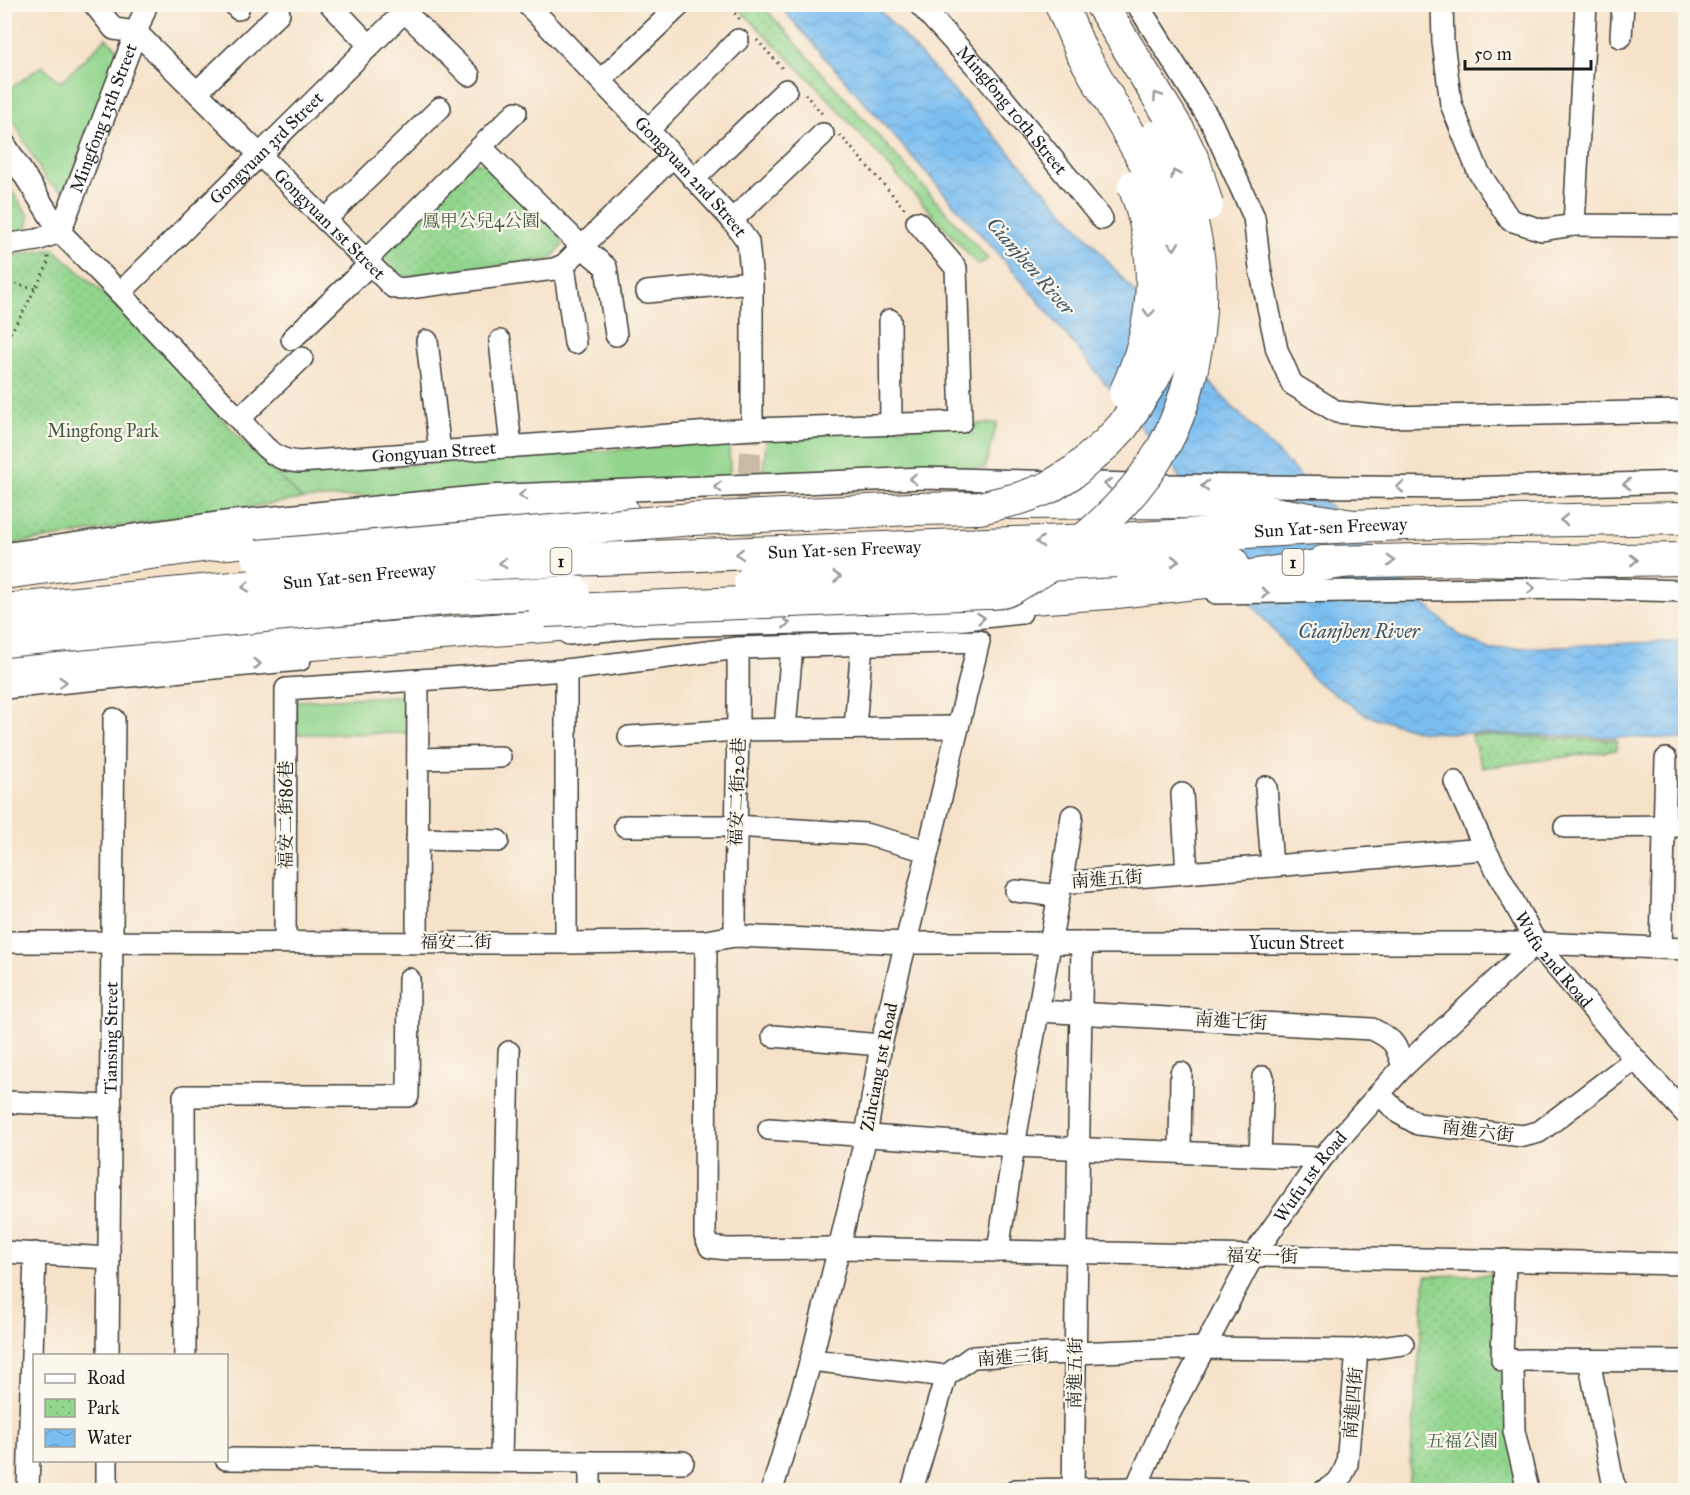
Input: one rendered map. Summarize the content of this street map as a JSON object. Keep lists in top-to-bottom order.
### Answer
{
  "streets": {
    "highway": ["Sun Yat-sen Freeway", "1"],
    "street": [
      "Mingfong 10th Street",
      "Mingfong 13th Street",
      "Gongyuan 3rd Street",
      "Gongyuan 2nd Street",
      "Gongyuan 1st Street",
      "Gongyuan Street",
      "福安二街20巷",
      "福安二街86巷",
      "南進五街",
      "福安二街",
      "Yucun Street",
      "Wufu 2nd Road",
      "南進七街",
      "Tiansing Street",
      "Zihciang 1st Road",
      "南進六街",
      "Wufu 1st Road",
      "福安一街",
      "南進三街",
      "南進四街"
    ]
  },
  "crossings": [
    ["Mingfong 13th Street", "Gongyuan 1st Street"],
    ["Mingfong 13th Street", "Gongyuan Street"],
    ["Gongyuan 3rd Street", "Gongyuan 1st Street"],
    ["Gongyuan 3rd Street", "Gongyuan Street"],
    ["Gongyuan 2nd Street", "Gongyuan Street"],
    ["福安二街20巷", "福安二街"],
    ["福安二街86巷", "福安二街"],
    ["南進五街", "Yucun Street"],
    ["南進五街", "Wufu 2nd Road"],
    ["南進五街", "南進七街"],
    ["南進五街", "福安一街"],
    ["南進五街", "南進三街"],
    ["福安二街", "Yucun Street"],
    ["福安二街", "Tiansing Street"],
    ["福安二街", "Zihciang 1st Road"],
    ["福安二街", "福安一街"],
    ["Yucun Street", "Wufu 2nd Road"],
    ["Yucun Street", "Zihciang 1st Road"],
    ["Yucun Street", "Wufu 1st Road"],
    ["Wufu 2nd Road", "南進六街"],
    ["Wufu 2nd Road", "Wufu 1st Road"],
    ["南進七街", "Wufu 1st Road"],
    ["Zihciang 1st Road", "福安一街"],
    ["南進六街", "Wufu 1st Road"],
    ["Wufu 1st Road", "福安一街"],
    ["Wufu 1st Road", "南進三街"],
    ["Wufu 1st Road", "南進四街"],
    ["南進三街", "南進四街"]
  ],
  "water": ["Cianjhen River"],
  "parks": ["鳳甲公兒4公園", "Mingfong Park", "五福公園"],
  "legend": ["Road", "Park", "Water"],
  "scale_bar": "50 m"
}
